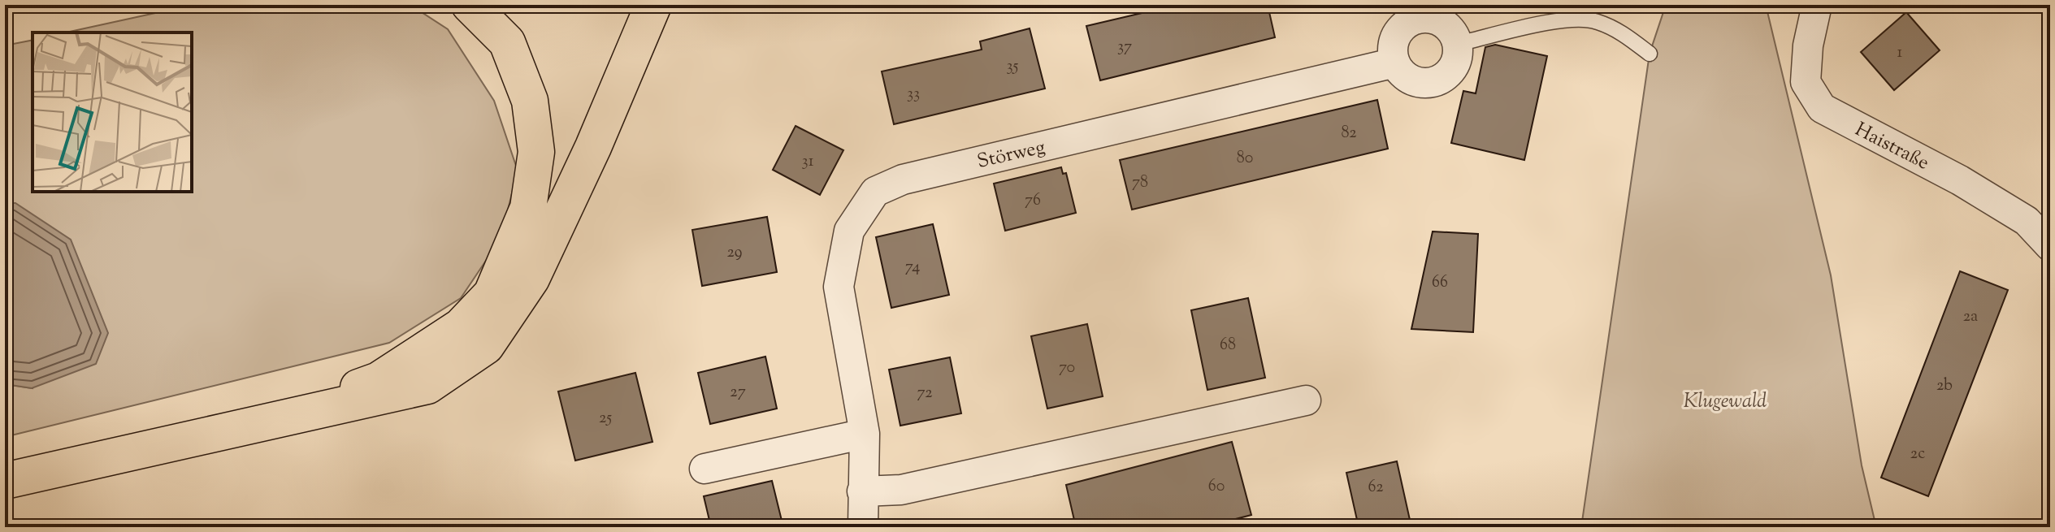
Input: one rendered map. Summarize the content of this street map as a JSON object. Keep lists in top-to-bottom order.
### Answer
{
  "streets": {
    "street": ["Haistraße", "Störweg"]
  },
  "parks": ["Klugewald"],
  "house_numbers": [
    "37",
    "1",
    "35",
    "33",
    "82",
    "80",
    "31",
    "78",
    "76",
    "29",
    "74",
    "66",
    "2a",
    "68",
    "70",
    "2b",
    "27",
    "72",
    "25",
    "2c",
    "60",
    "62"
  ]
}
